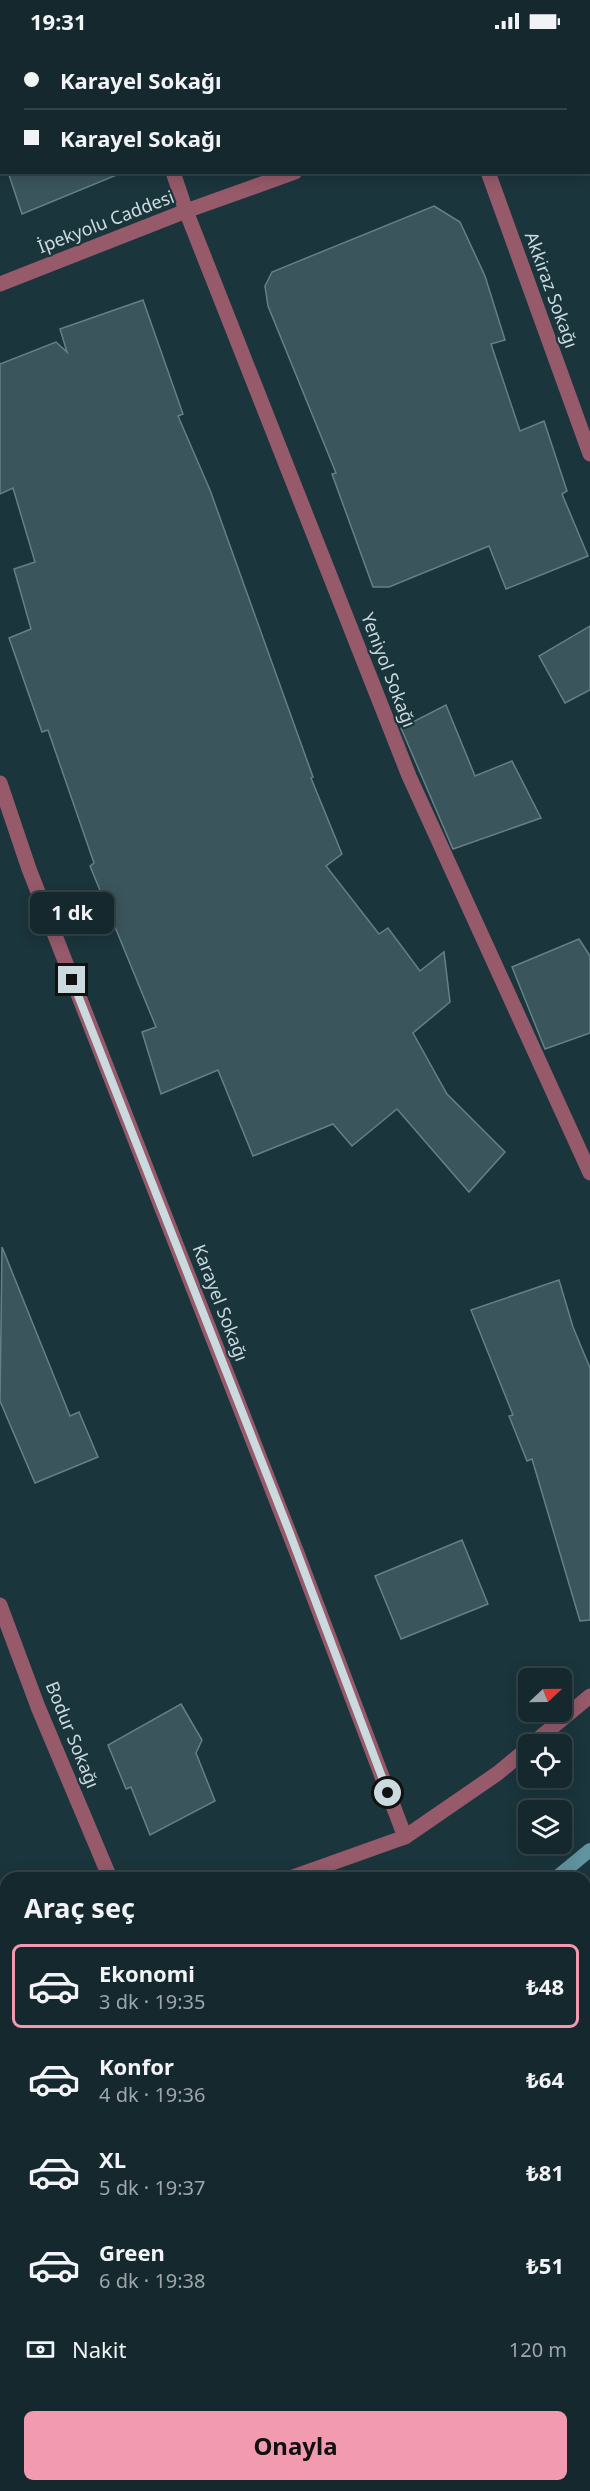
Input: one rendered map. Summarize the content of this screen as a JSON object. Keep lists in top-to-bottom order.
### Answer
{
  "streets": {
    "street": [
      "İpekyolu Caddesi",
      "Akkiraz Sokağı",
      "Yeniyol Sokağı",
      "Karayel Sokağı",
      "Bodur Sokağı"
    ]
  },
  "crossings": [
    ["İpekyolu Caddesi", "Yeniyol Sokağı"]
  ],
  "north": "right",
  "page": {
    "status": "19:31",
    "banner": ["Karayel Sokağı", "Karayel Sokağı"],
    "bubble": "1 dk",
    "heading": "Araç seç",
    "list": [
      {
        "name": "Ekonomi",
        "note": "3 dk · 19:35",
        "value": "₺48"
      },
      {
        "name": "Konfor",
        "note": "4 dk · 19:36",
        "value": "₺64"
      },
      {
        "name": "XL",
        "note": "5 dk · 19:37",
        "value": "₺81"
      },
      {
        "name": "Green",
        "note": "6 dk · 19:38",
        "value": "₺51"
      }
    ],
    "pay": ["Nakit", "120 m"],
    "buttons": "Onayla"
  }
}
